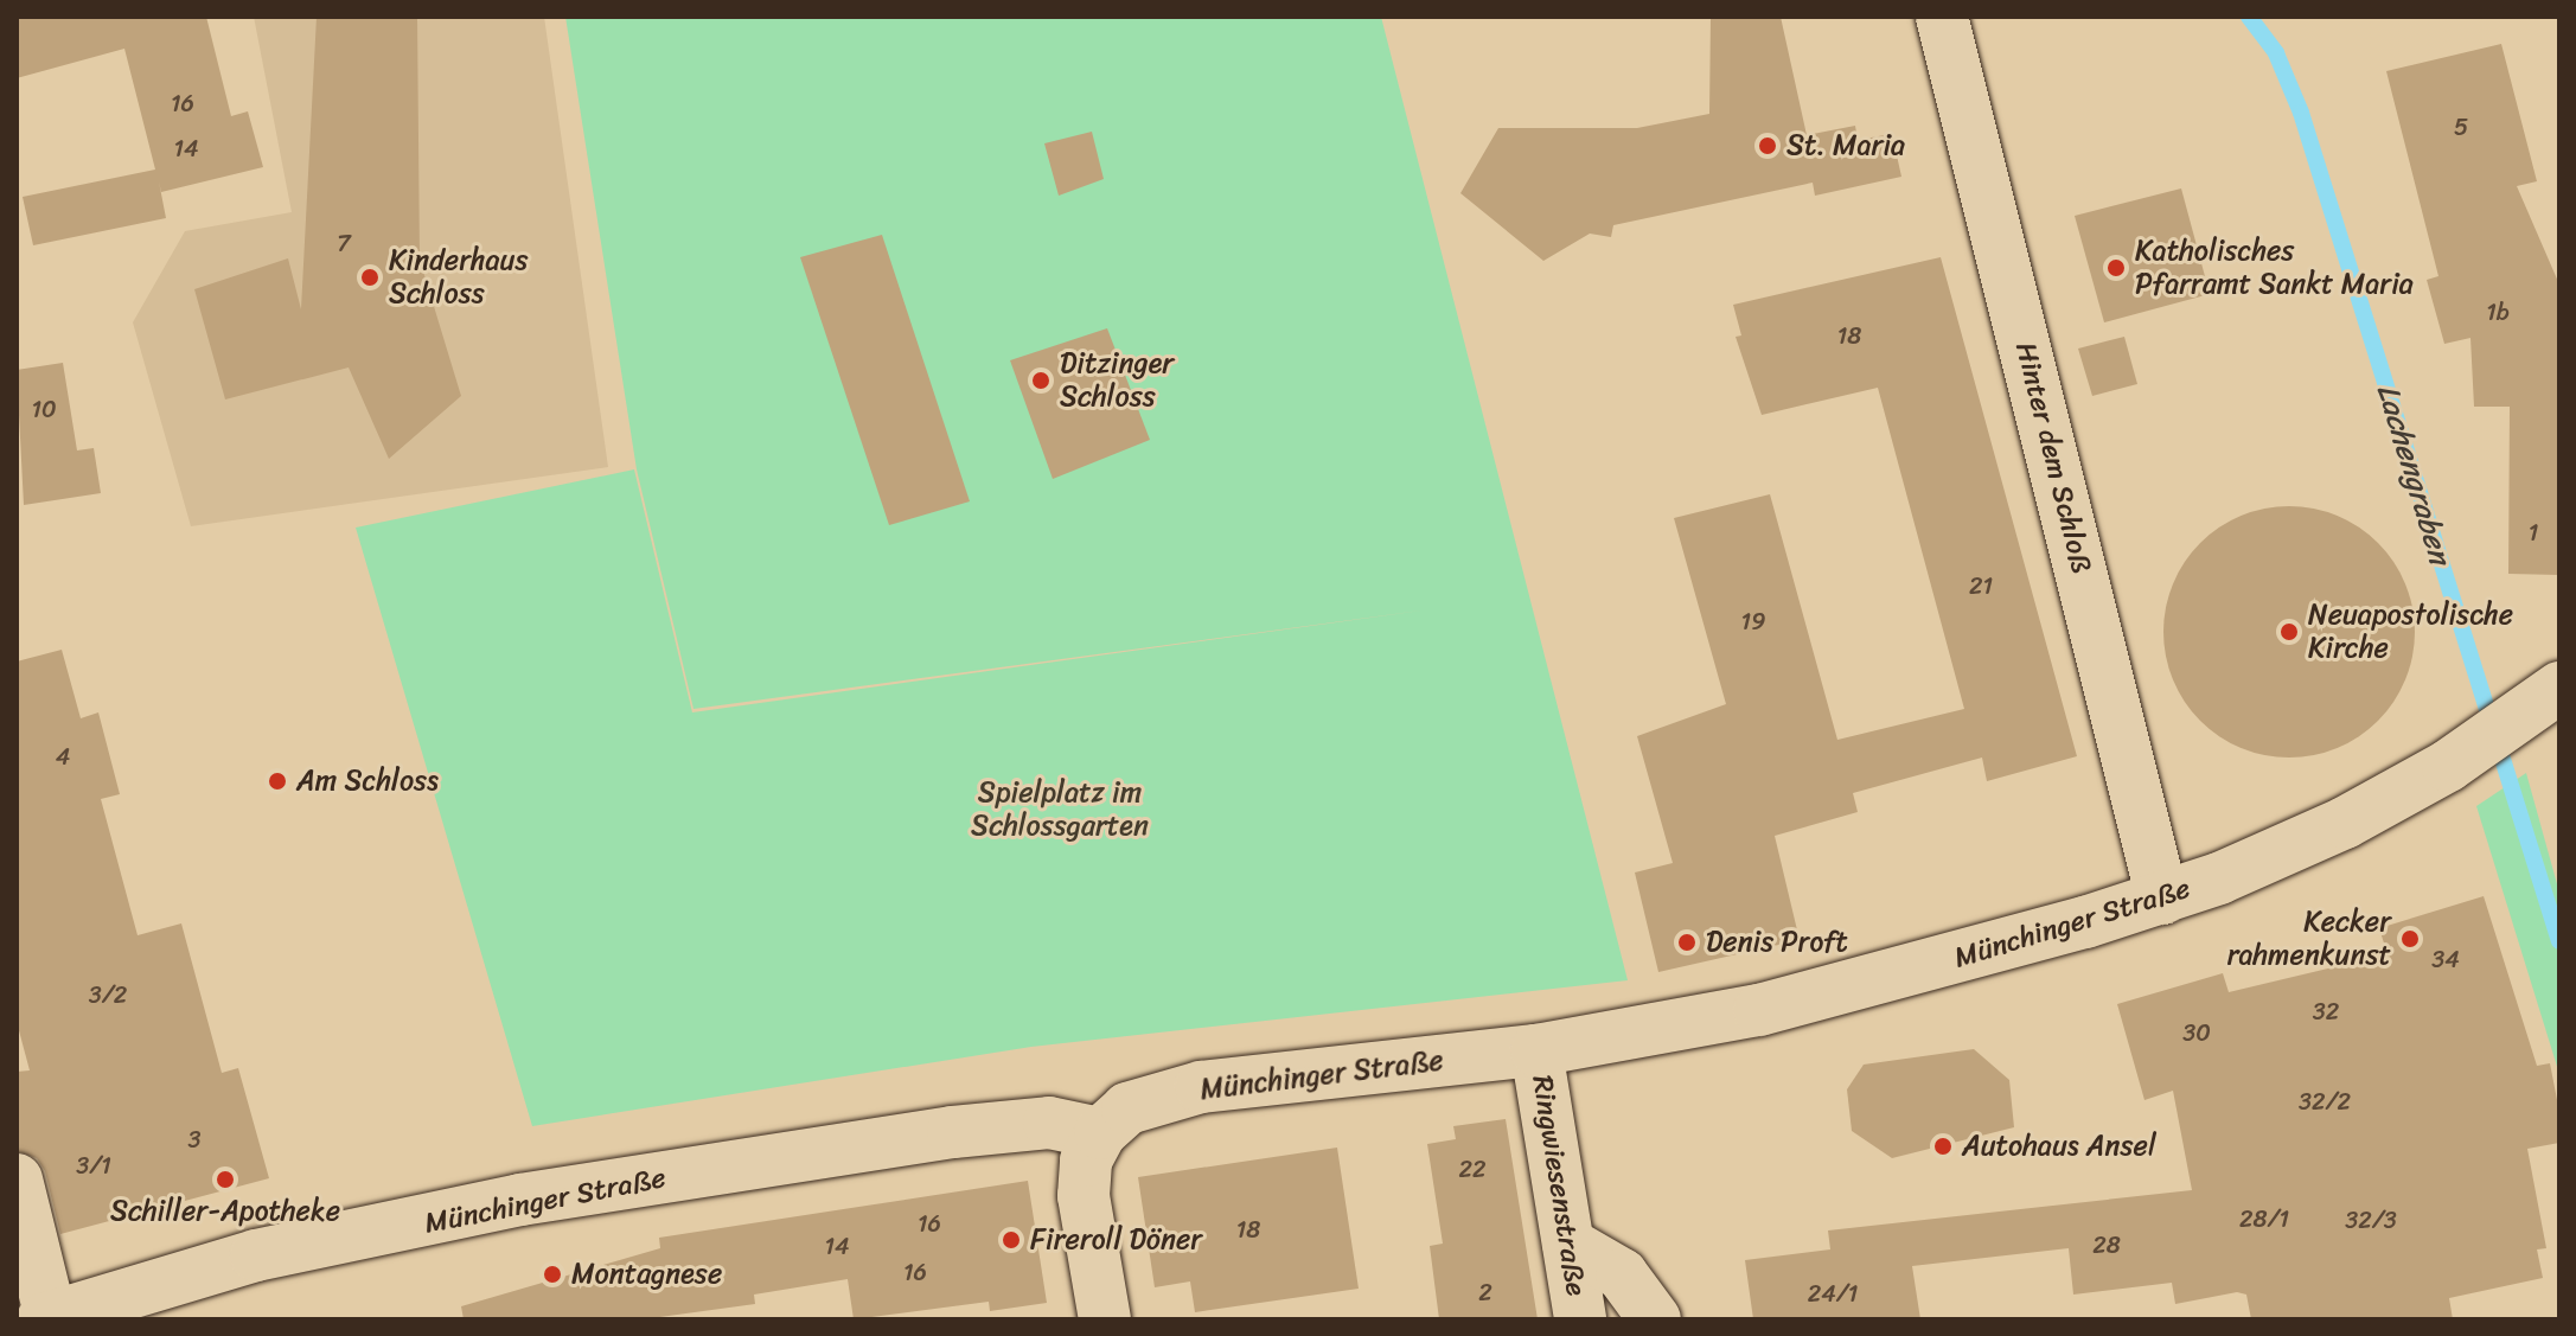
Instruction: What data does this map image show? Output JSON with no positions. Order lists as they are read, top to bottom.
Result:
{
  "streets": {
    "street": ["Hinter dem Schloß", "Münchinger Straße", "Ringwiesenstraße"]
  },
  "crossings": [
    ["Hinter dem Schloß", "Münchinger Straße"],
    ["Münchinger Straße", "Ringwiesenstraße"]
  ],
  "water": ["Lachengraben"],
  "parks": ["Spielplatz im Schlossgarten"],
  "places": [
    "St. Maria",
    "Katholisches Pfarramt Sankt Maria",
    "Kinderhaus Schloss",
    "Ditzinger Schloss",
    "Neuapostolische Kirche",
    "Am Schloss",
    "Kecker rahmenkunst",
    "Denis Proft",
    "Autohaus Ansel",
    "Schiller-Apotheke",
    "Fireroll Döner",
    "Montagnese"
  ],
  "house_numbers": [
    "16",
    "5",
    "14",
    "7",
    "1b",
    "18",
    "10",
    "1",
    "21",
    "19",
    "4",
    "34",
    "3/2",
    "32",
    "30",
    "32/2",
    "3",
    "3/1",
    "22",
    "28/1",
    "32/3",
    "16",
    "18",
    "28",
    "14",
    "16",
    "2",
    "24/1"
  ]
}
